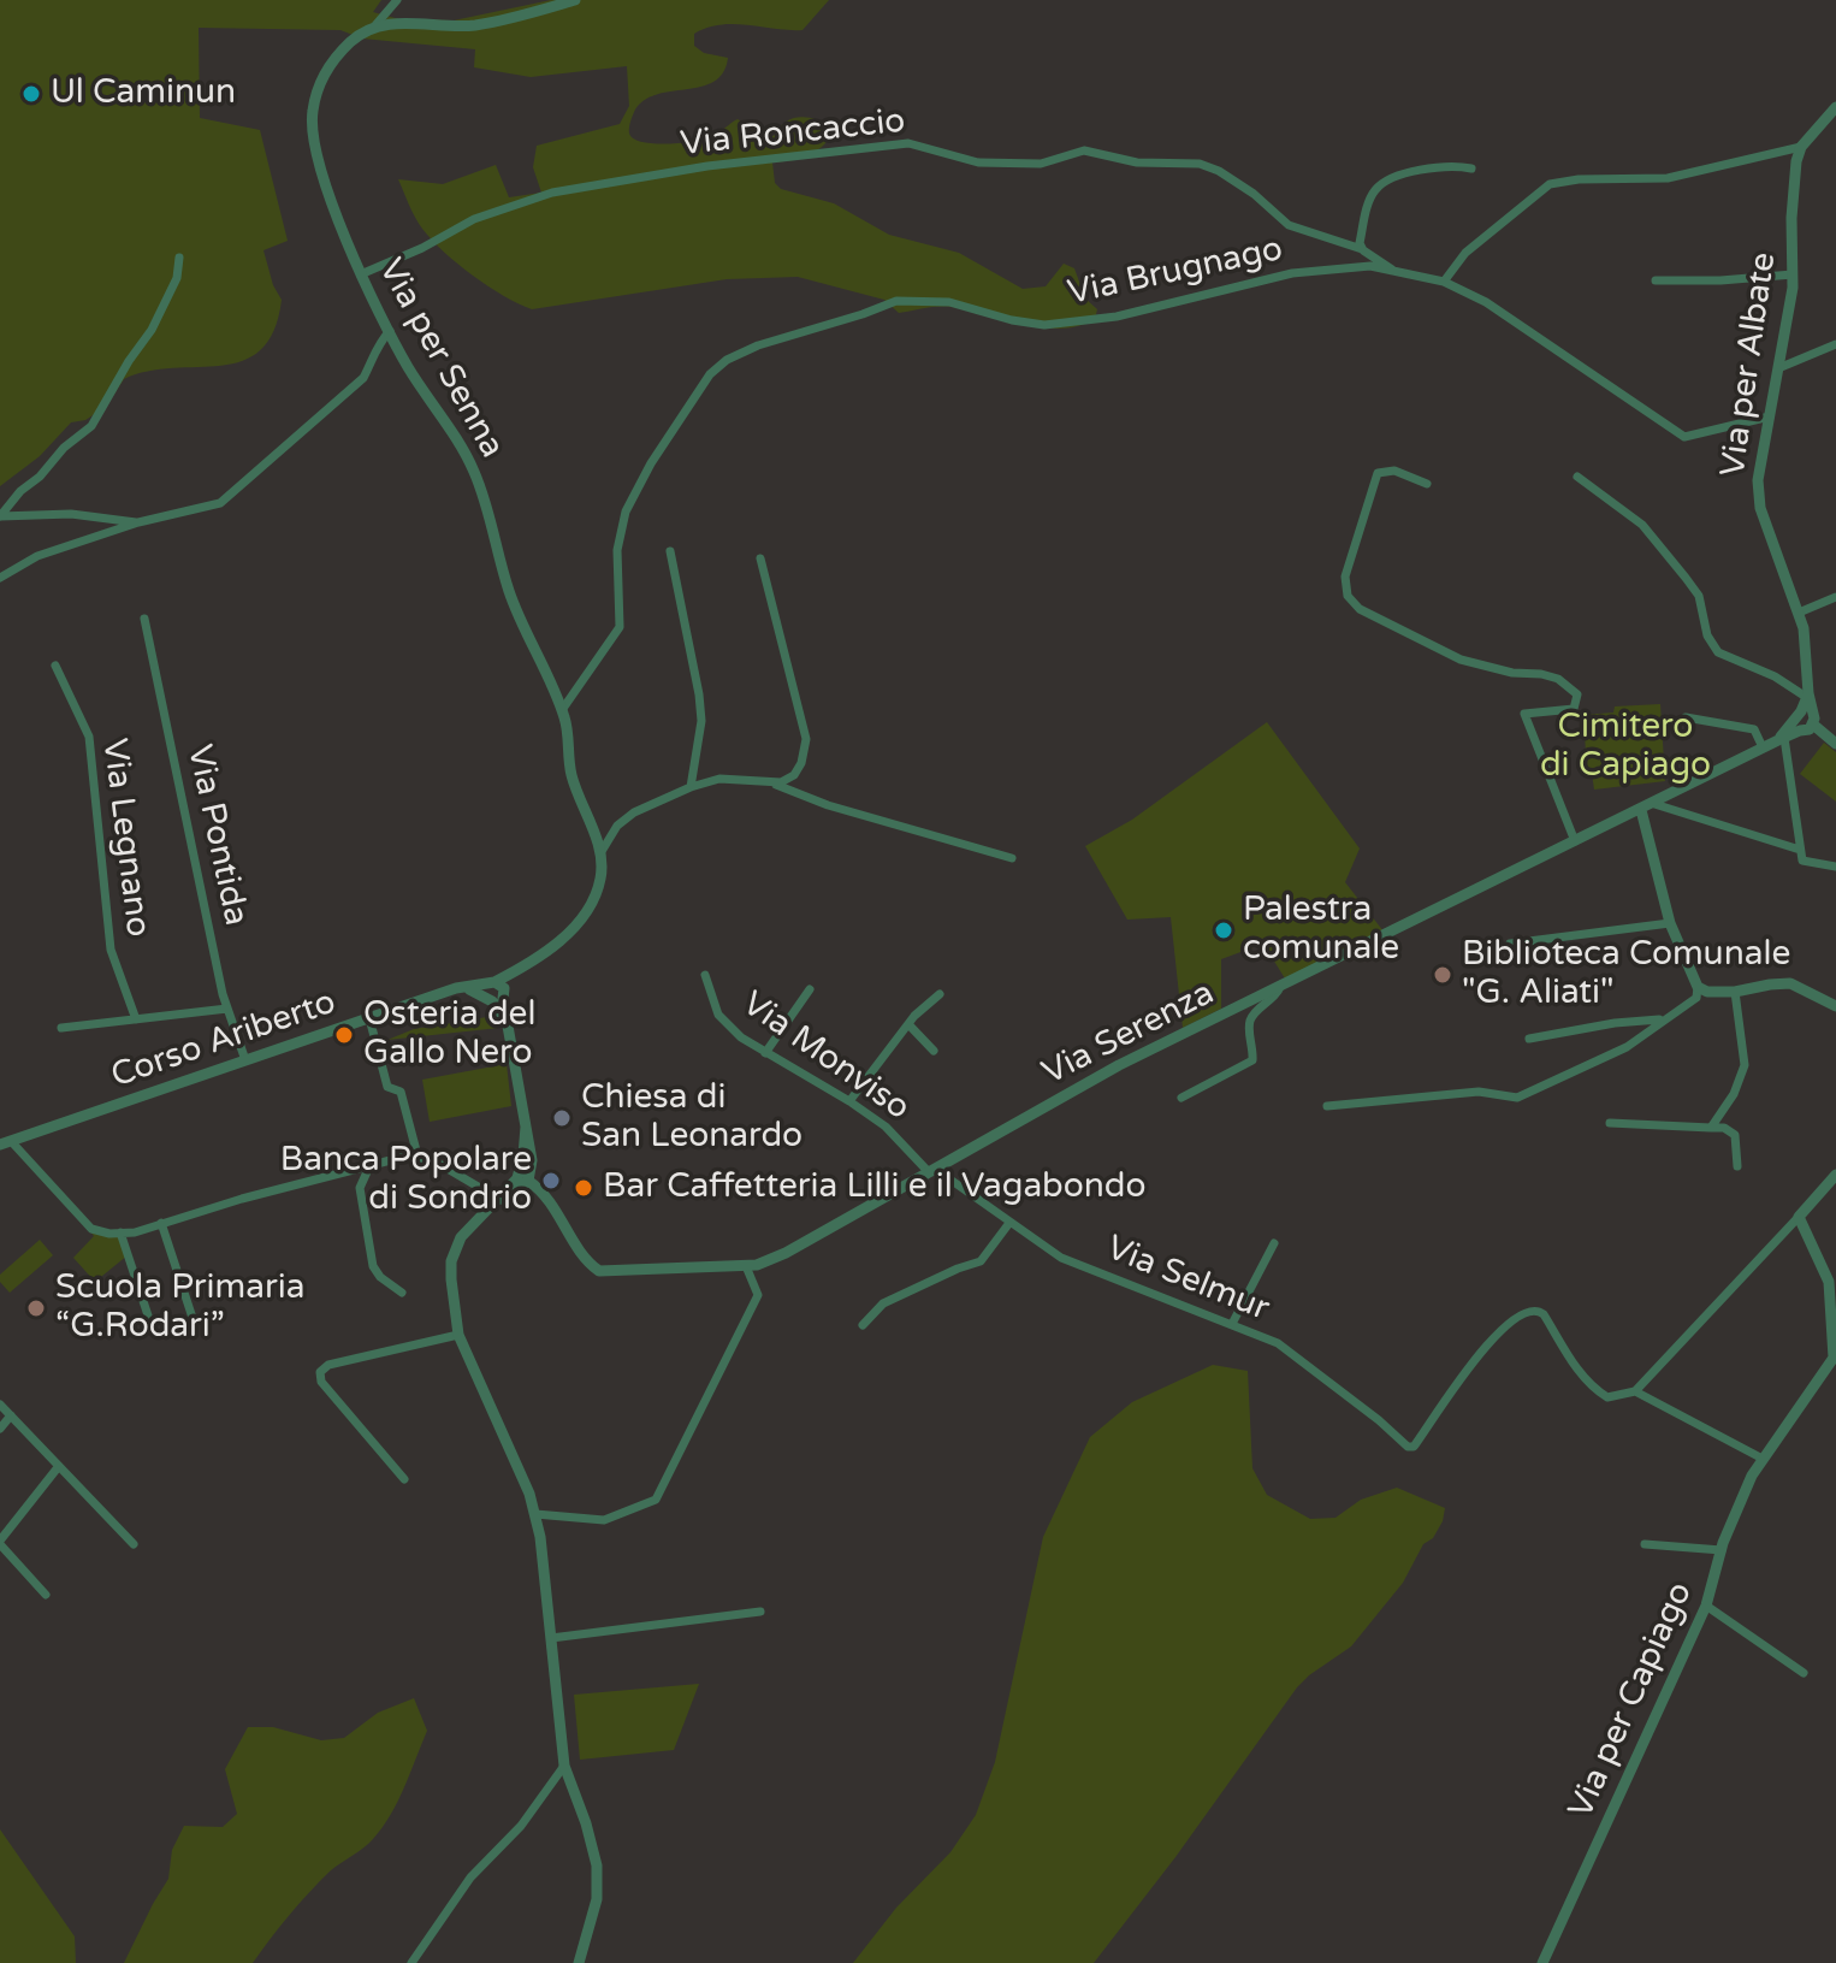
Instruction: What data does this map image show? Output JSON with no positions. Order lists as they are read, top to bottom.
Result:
{
  "streets": {
    "street": [
      "Via Roncaccio",
      "Via Brugnago",
      "Via per Senna",
      "Via per Albate",
      "Via Pontida",
      "Via Legnano",
      "Via Serenza",
      "Corso Ariberto",
      "Via Monviso",
      "Via Selmur",
      "Via per Capiago"
    ]
  },
  "crossings": [
    ["Via Roncaccio", "Via Brugnago"],
    ["Via Roncaccio", "Via per Senna"],
    ["Via Brugnago", "Via per Senna"],
    ["Via Brugnago", "Via per Albate"],
    ["Via per Albate", "Via Serenza"],
    ["Via Pontida", "Corso Ariberto"],
    ["Via Serenza", "Via Monviso"],
    ["Via Serenza", "Via Selmur"],
    ["Via Monviso", "Via Selmur"]
  ],
  "parks": ["Cimitero di Capiago"],
  "places": [
    "Ul Caminun",
    "Palestra comunale",
    "Biblioteca Comunale \"G. Aliati\"",
    "Osteria del Gallo Nero",
    "Chiesa di San Leonardo",
    "Banca Popolare di Sondrio",
    "Bar Caffetteria Lilli e il Vagabondo",
    "Scuola Primaria “G.Rodari”"
  ]
}
